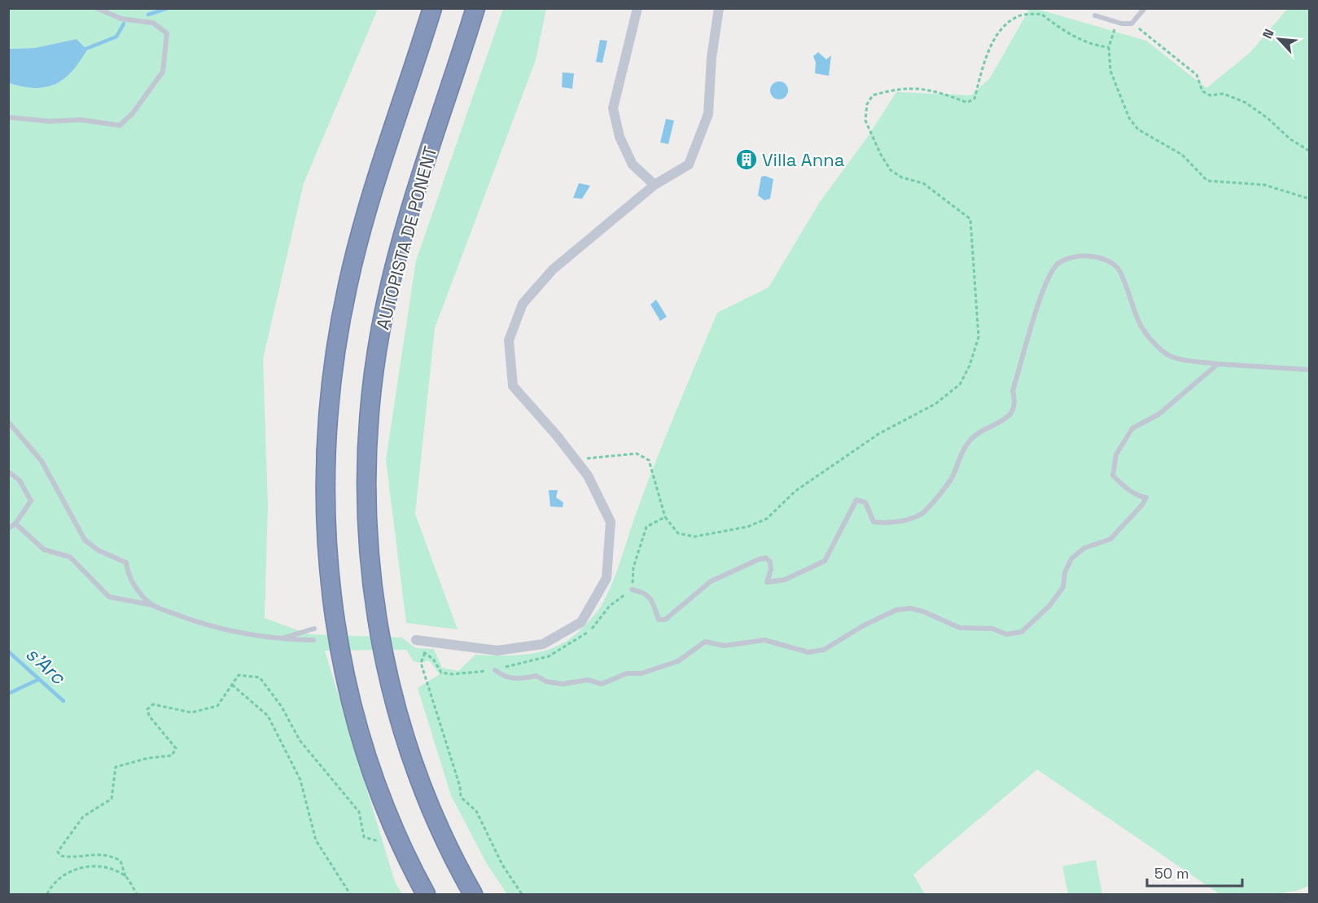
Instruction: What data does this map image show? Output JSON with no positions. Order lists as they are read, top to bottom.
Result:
{
  "streets": {
    "highway": ["AUTOPISTA DE PONENT"]
  },
  "water": ["s'Arc"],
  "places": {
    "building": ["Villa Anna"]
  },
  "scale_bar": "50 m",
  "north": "top left"
}
